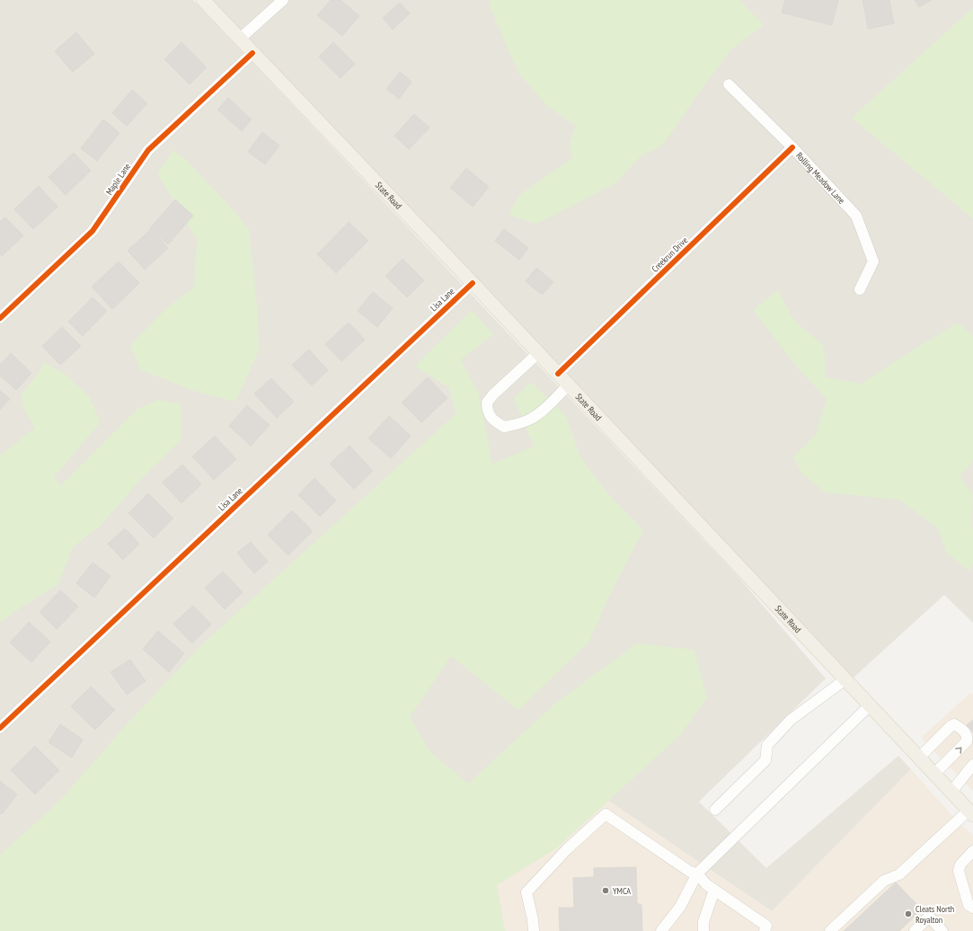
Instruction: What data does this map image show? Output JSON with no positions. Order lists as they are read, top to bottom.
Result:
{
  "streets": {
    "main road": ["State Road"],
    "street": [
      "Rolling Meadow Lane",
      "Maple Lane",
      "Creekrun Drive",
      "Lisa Lane"
    ]
  },
  "crossings": [
    ["Rolling Meadow Lane", "Creekrun Drive"],
    ["Maple Lane", "State Road"],
    ["State Road", "Creekrun Drive"],
    ["State Road", "Lisa Lane"]
  ],
  "places": ["YMCA", "Cleats North Royalton"]
}
